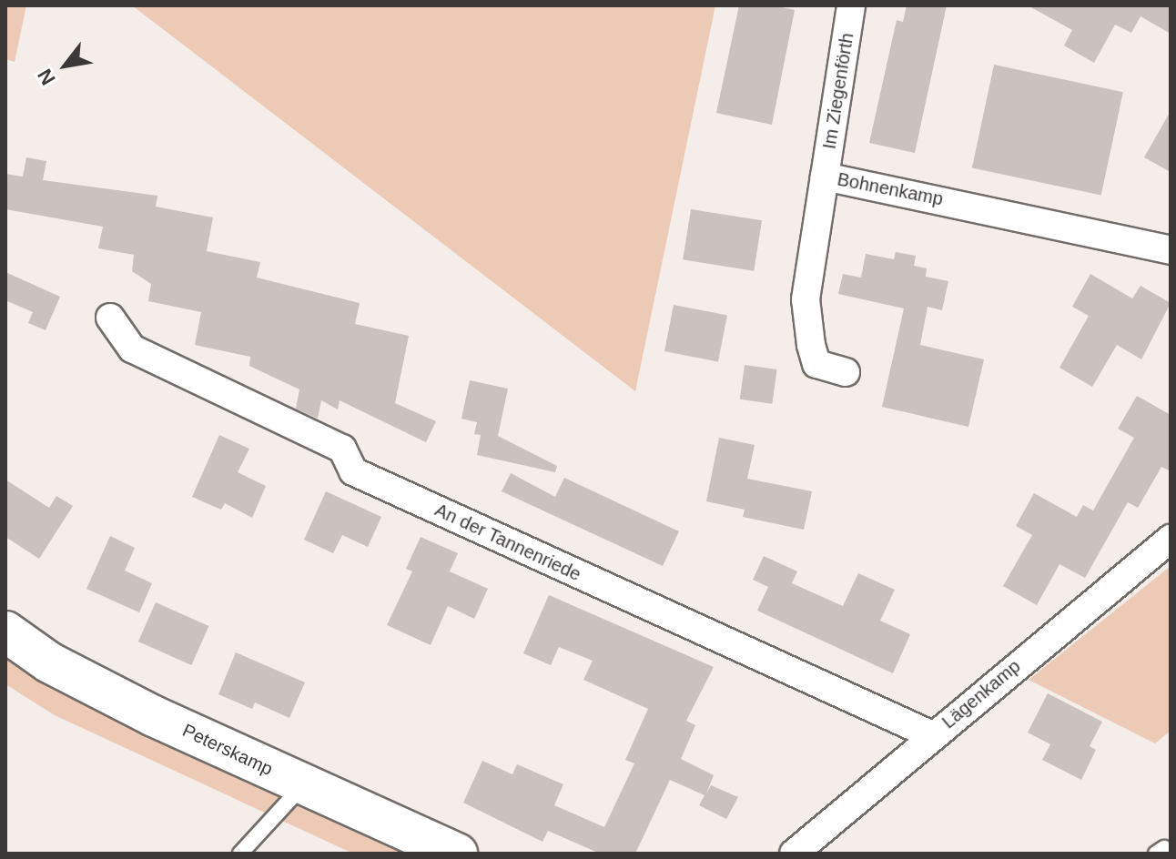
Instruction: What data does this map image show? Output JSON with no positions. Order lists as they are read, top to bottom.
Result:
{
  "streets": {
    "street": [
      "Im Ziegenförth",
      "Bohnenkamp",
      "An der Tannenriede",
      "Lägenkamp",
      "Peterskamp"
    ]
  },
  "crossings": [
    ["Im Ziegenförth", "Bohnenkamp"],
    ["An der Tannenriede", "Lägenkamp"]
  ],
  "north": "bottom left"
}
